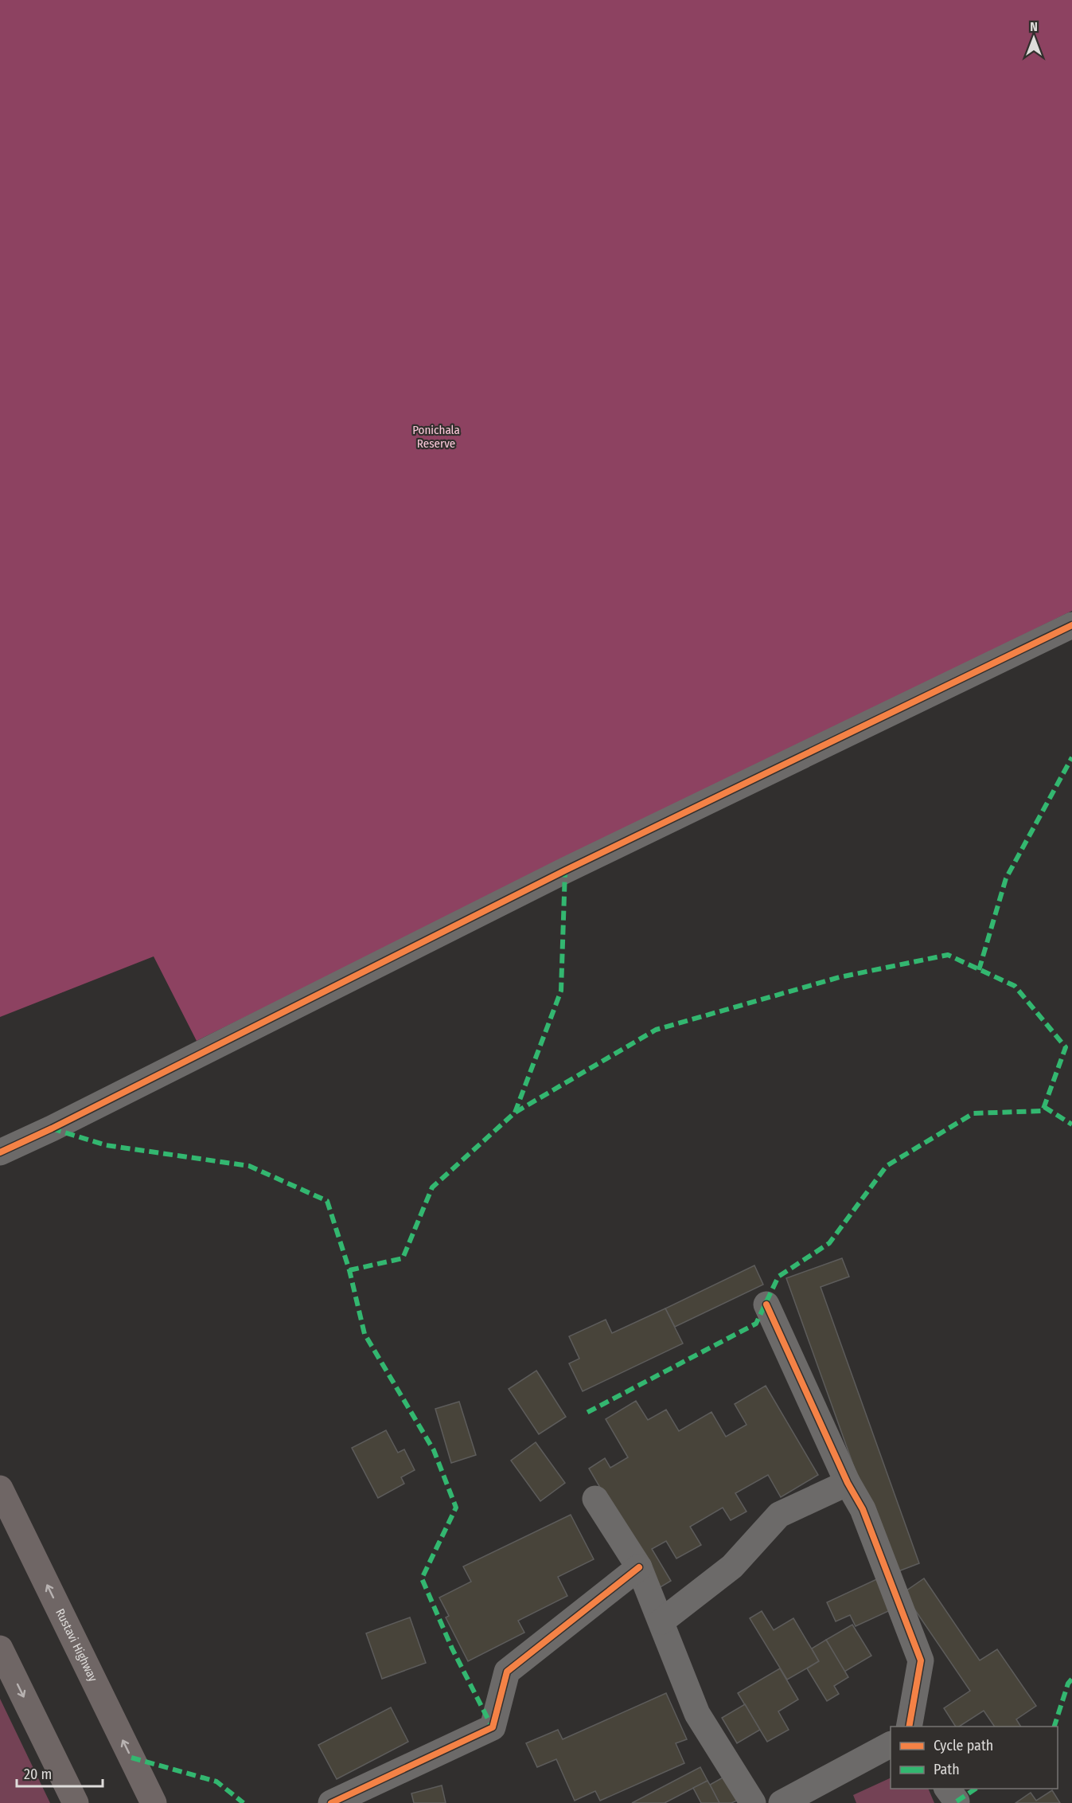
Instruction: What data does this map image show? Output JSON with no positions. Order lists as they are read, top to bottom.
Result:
{
  "streets": {
    "highway": ["Rustavi Highway"]
  },
  "parks": ["Ponichala Reserve"],
  "legend": ["Cycle path", "Path"],
  "scale_bar": "20 m",
  "north": "top"
}
